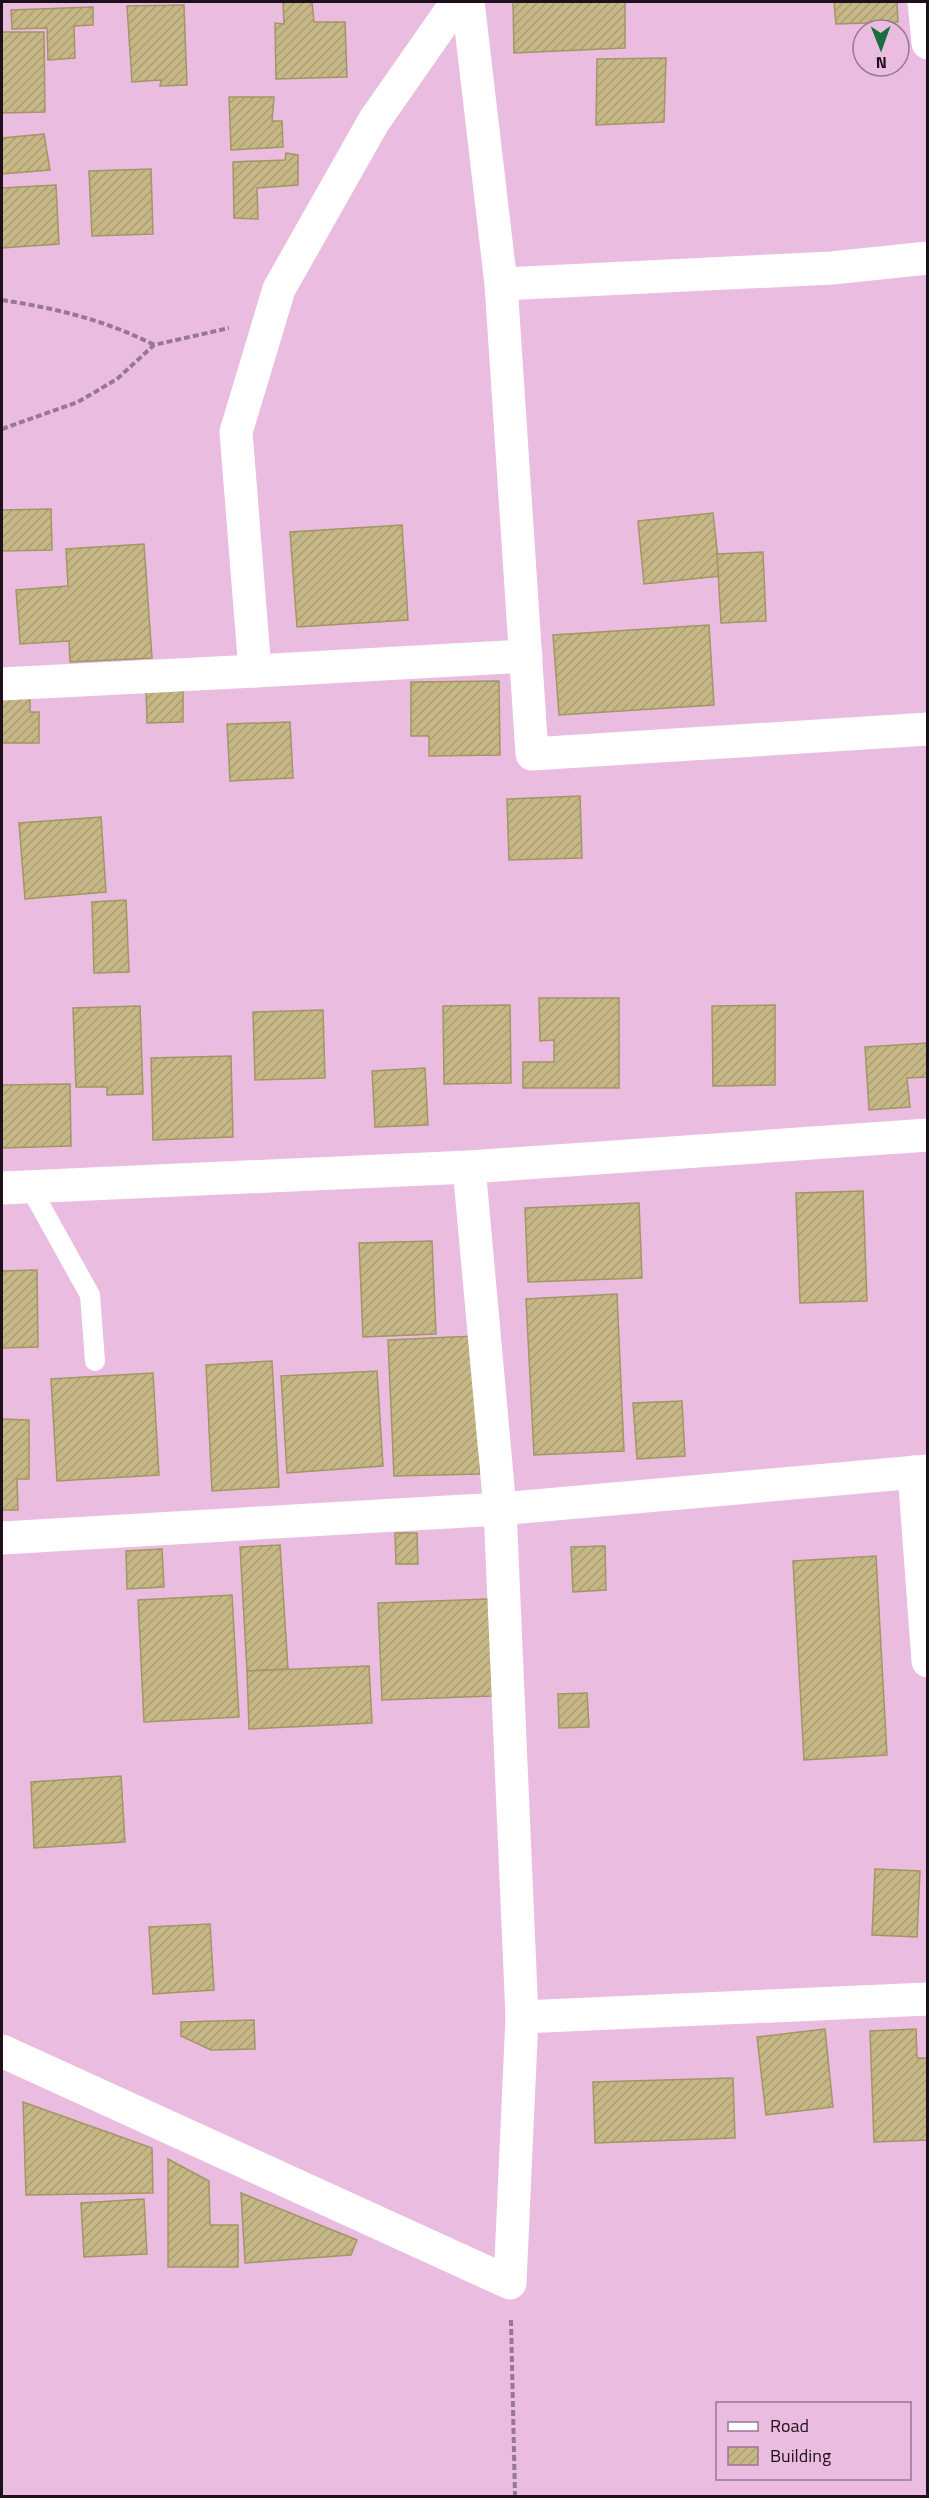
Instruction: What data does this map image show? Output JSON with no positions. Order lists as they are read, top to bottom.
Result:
{
  "legend": ["Road", "Building"],
  "north": "bottom"
}
